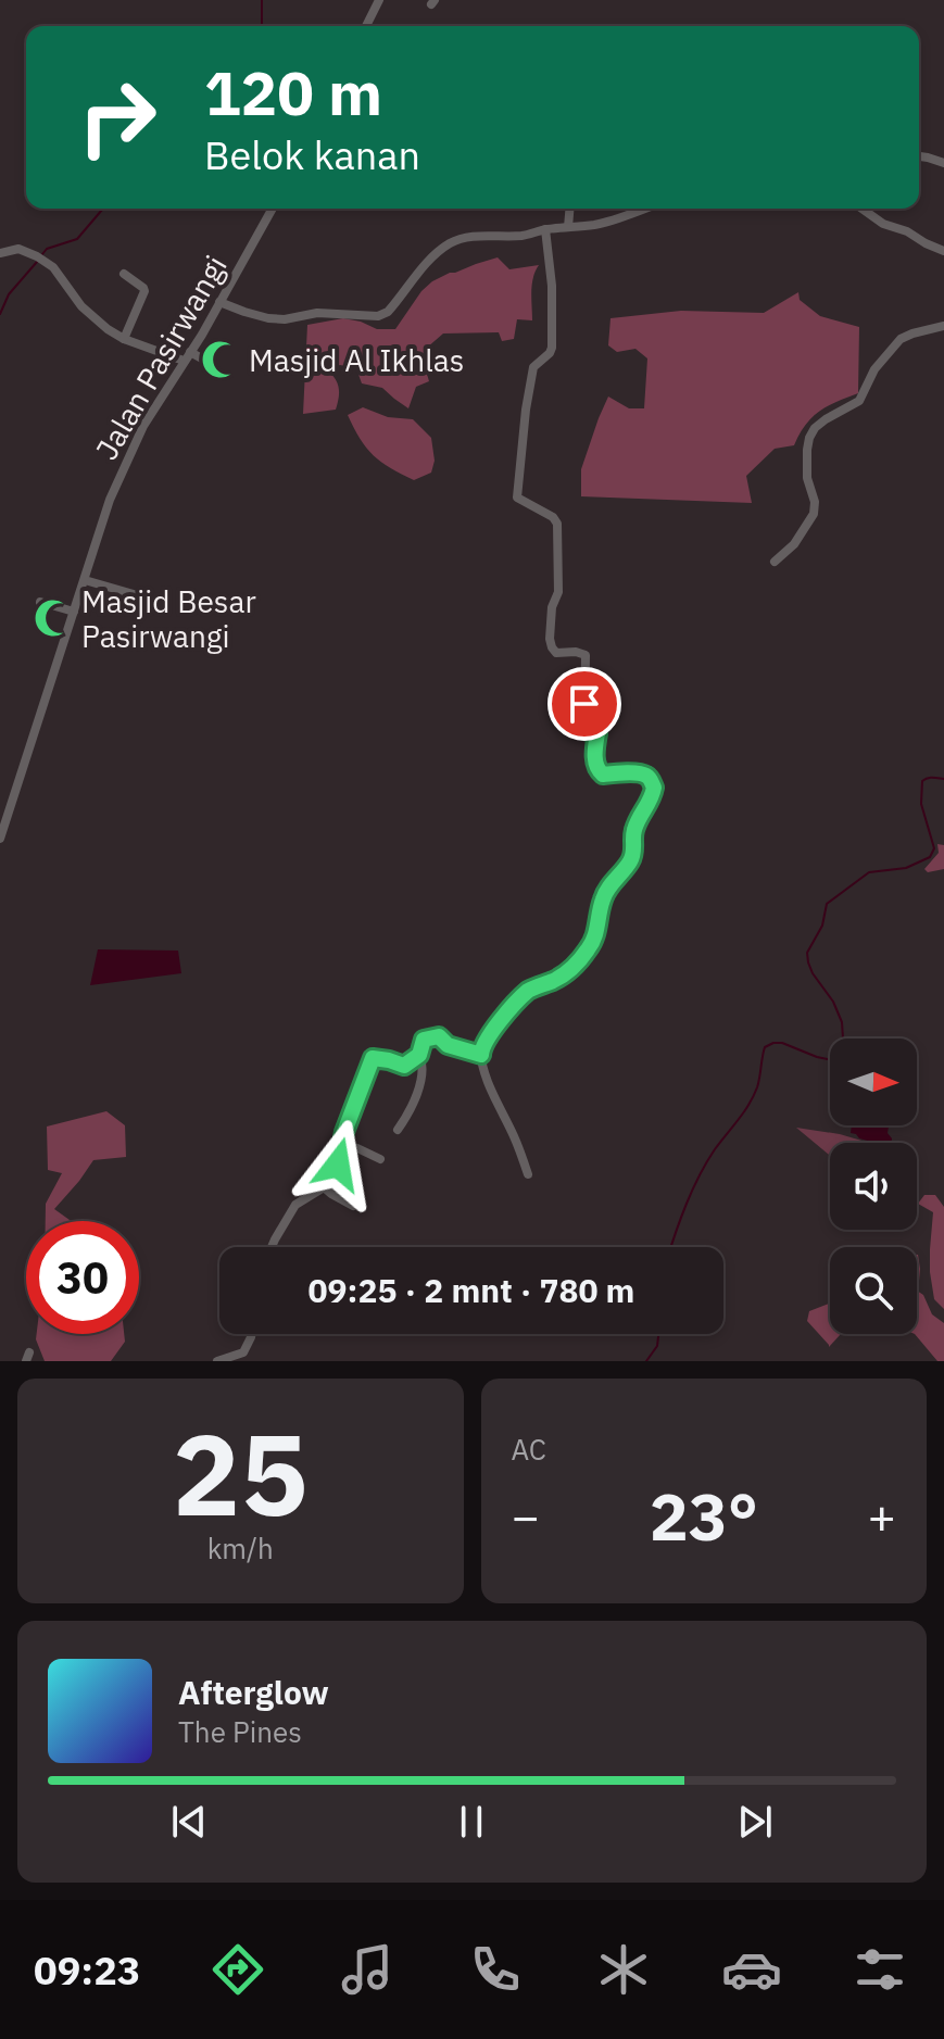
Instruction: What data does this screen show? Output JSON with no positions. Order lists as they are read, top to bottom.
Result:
{
  "streets": {
    "street": ["Jalan Pasirwangi"]
  },
  "places": {
    "mosque": ["Masjid Al Ikhlas", "Masjid Besar Pasirwangi"]
  },
  "north": "right",
  "page": {
    "turn": ["120 m", "Belok kanan"],
    "limit": "30",
    "trip": "09:25 · 2 mnt · 780 m",
    "tile": [
      ["25", "km/h"],
      "AC"
    ],
    "heat": ["−", "23°", "+"],
    "song": ["Afterglow", "The Pines"],
    "tabs": "09:23"
  }
}
